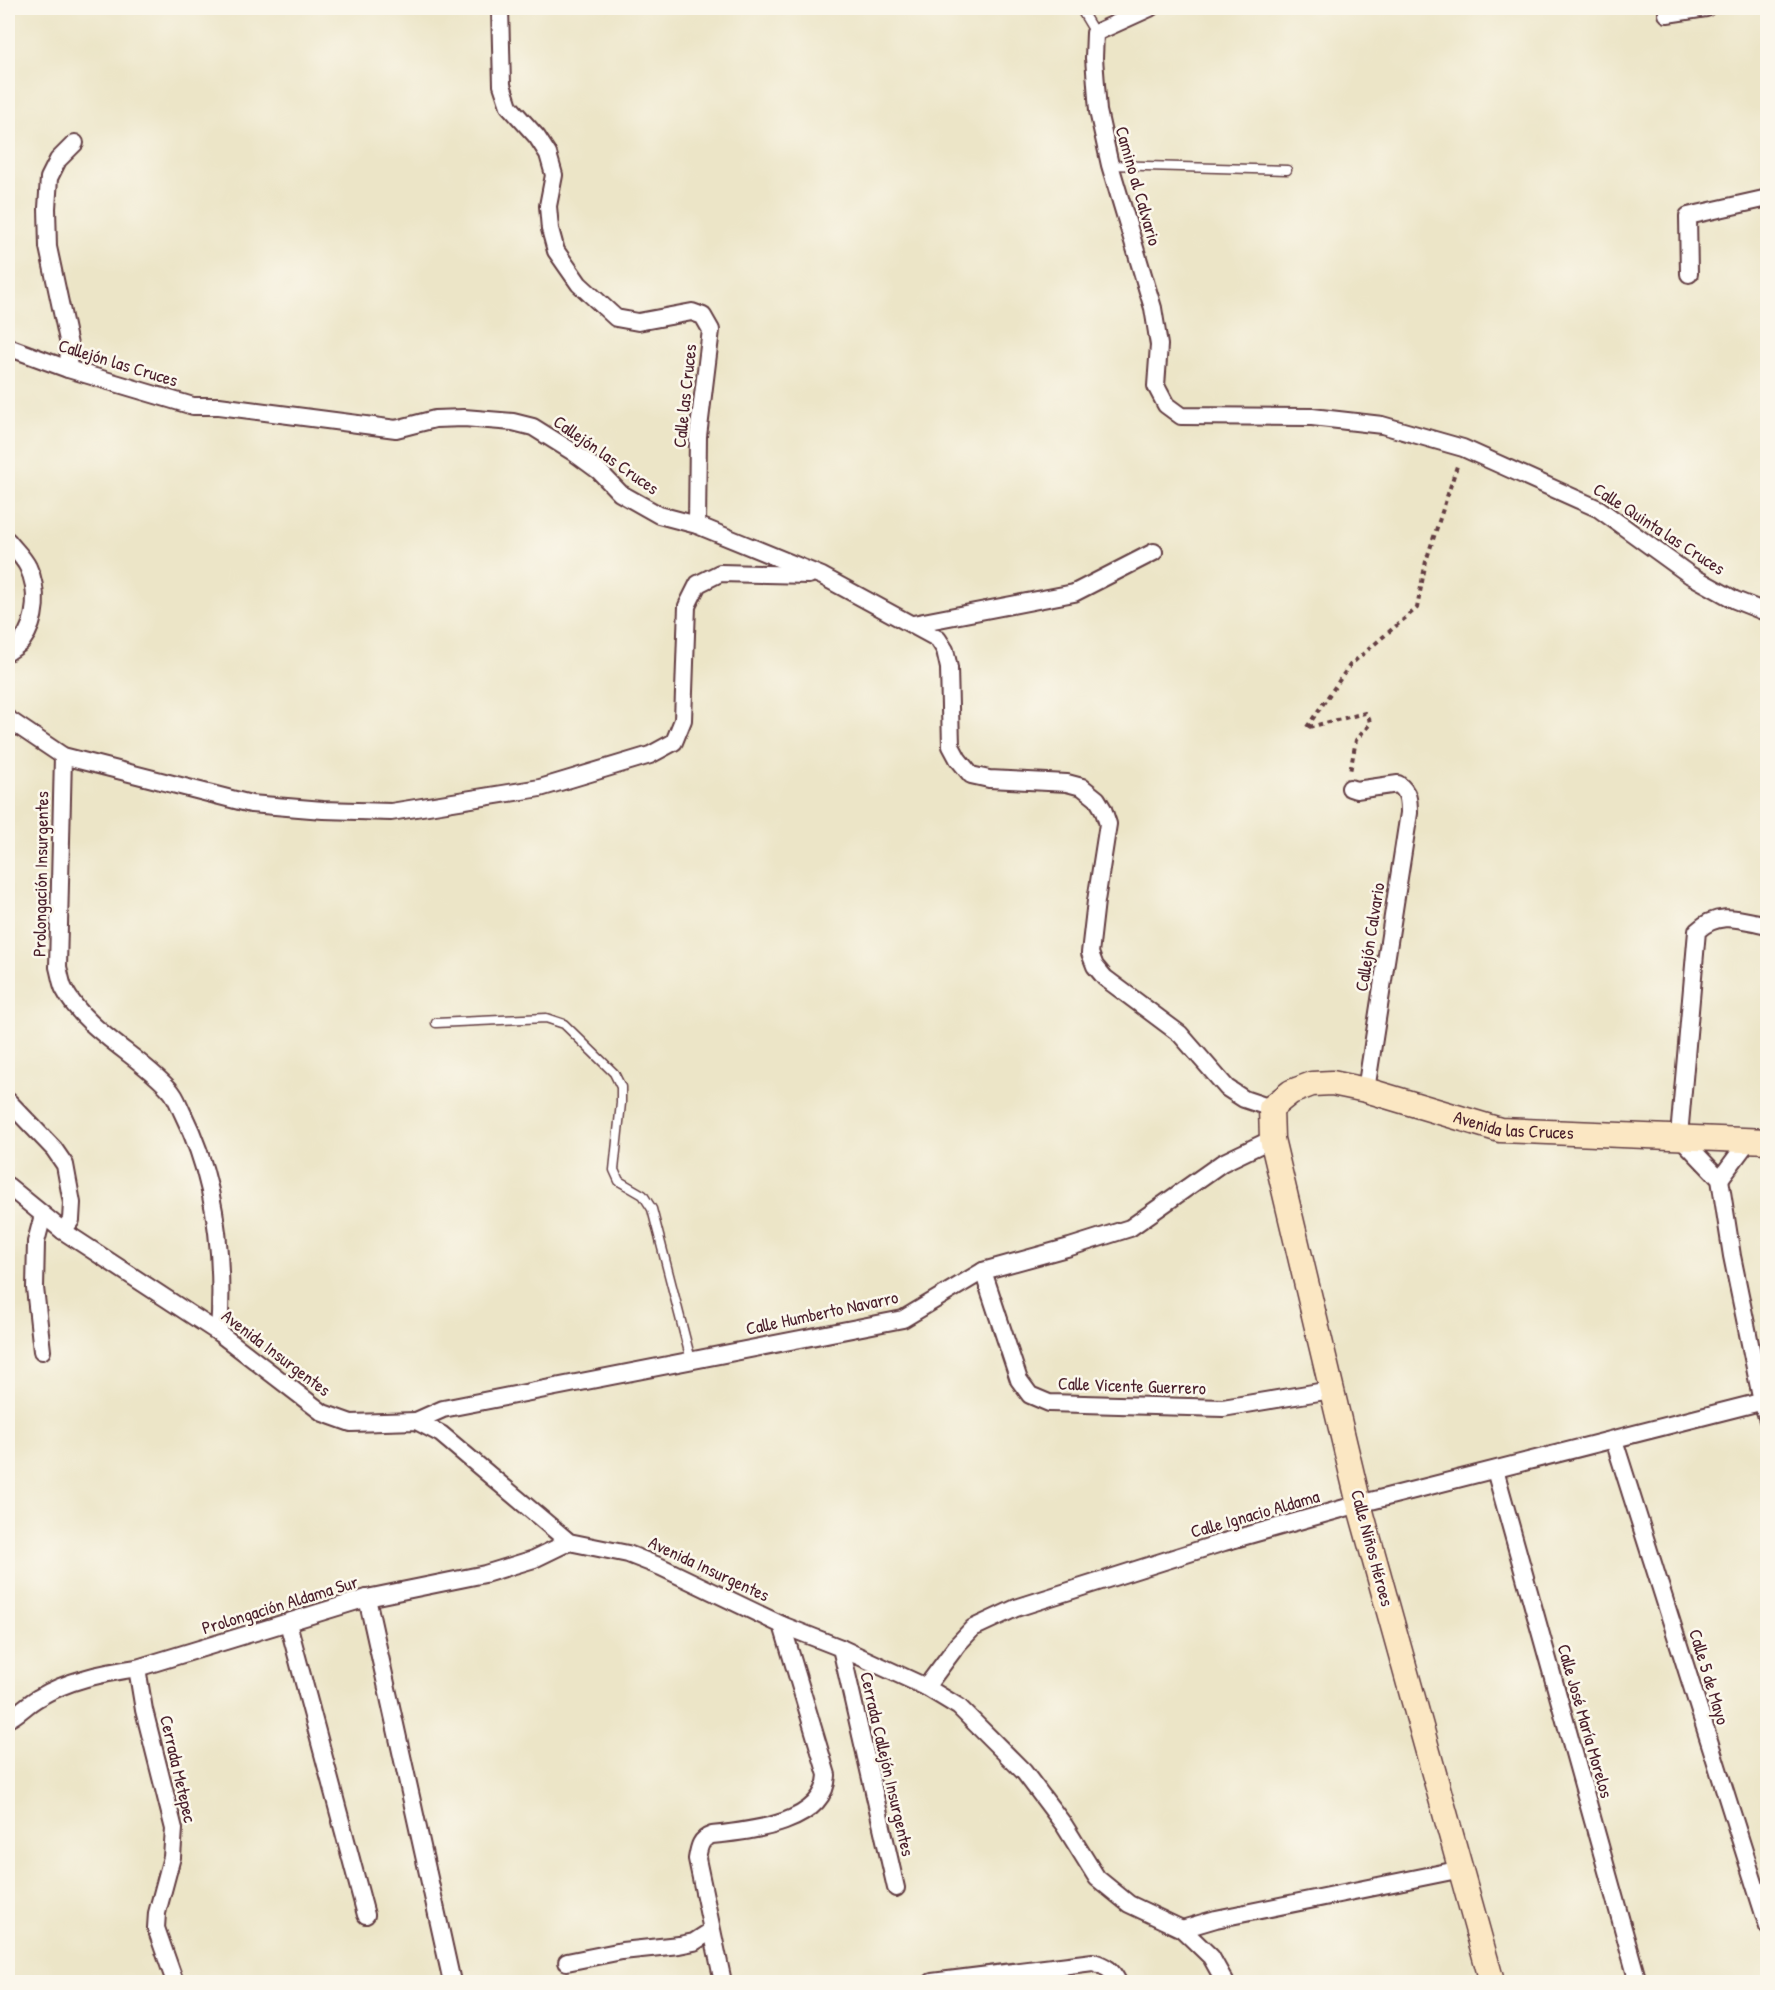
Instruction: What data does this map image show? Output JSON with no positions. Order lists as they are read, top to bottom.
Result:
{
  "streets": {
    "street": [
      "Camino al Calvario",
      "Callejón las Cruces",
      "Calle las Cruces",
      "Calle Quinta las Cruces",
      "Prolongación Insurgentes",
      "Callejón Calvario",
      "Avenida las Cruces",
      "Calle Humberto Navarro",
      "Avenida Insurgentes",
      "Calle Vicente Guerrero",
      "Calle Ignacio Aldama",
      "Calle Niños Héroes",
      "Prolongación Aldama Sur",
      "Calle 5 de Mayo",
      "Calle José María Morelos",
      "Cerrada Callejón Insurgentes",
      "Cerrada Metepec"
    ]
  },
  "crossings": [
    ["Camino al Calvario", "Calle Quinta las Cruces"],
    ["Callejón las Cruces", "Calle las Cruces"],
    ["Callejón las Cruces", "Avenida las Cruces"],
    ["Callejón las Cruces", "Calle Niños Héroes"],
    ["Prolongación Insurgentes", "Avenida Insurgentes"],
    ["Callejón Calvario", "Avenida las Cruces"],
    ["Avenida las Cruces", "Calle Niños Héroes"],
    ["Calle Humberto Navarro", "Avenida Insurgentes"],
    ["Calle Humberto Navarro", "Calle Vicente Guerrero"],
    ["Calle Humberto Navarro", "Calle Niños Héroes"],
    ["Avenida Insurgentes", "Calle Ignacio Aldama"],
    ["Avenida Insurgentes", "Prolongación Aldama Sur"],
    ["Avenida Insurgentes", "Cerrada Callejón Insurgentes"],
    ["Calle Vicente Guerrero", "Calle Niños Héroes"],
    ["Calle Ignacio Aldama", "Calle Niños Héroes"],
    ["Calle Ignacio Aldama", "Calle 5 de Mayo"],
    ["Calle Ignacio Aldama", "Calle José María Morelos"],
    ["Prolongación Aldama Sur", "Cerrada Metepec"]
  ]
}
